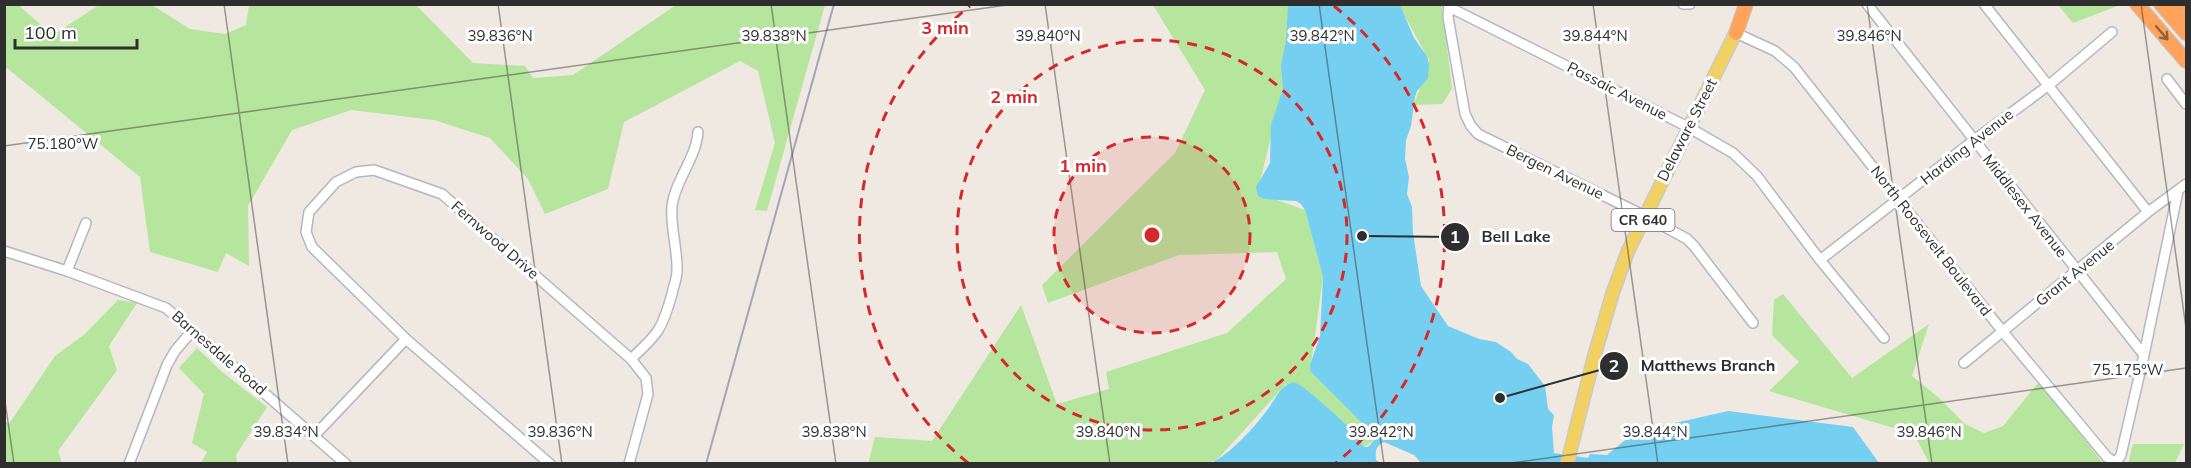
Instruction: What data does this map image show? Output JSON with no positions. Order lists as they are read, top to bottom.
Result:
{
  "streets": {
    "main road": ["Delaware Street", "CR 640"],
    "street": [
      "Passaic Avenue",
      "Harding Avenue",
      "Bergen Avenue",
      "Middlesex Avenue",
      "Fernwood Drive",
      "North Roosevelt Boulevard",
      "Grant Avenue",
      "Barnesdale Road"
    ]
  },
  "crossings": [
    ["Passaic Avenue", "Delaware Street"],
    ["Passaic Avenue", "Harding Avenue"],
    ["Passaic Avenue", "Bergen Avenue"],
    ["Delaware Street", "Bergen Avenue"],
    ["Delaware Street", "North Roosevelt Boulevard"],
    ["Harding Avenue", "Middlesex Avenue"],
    ["Harding Avenue", "North Roosevelt Boulevard"],
    ["Middlesex Avenue", "Grant Avenue"],
    ["North Roosevelt Boulevard", "Grant Avenue"]
  ],
  "places": ["Bell Lake", "Matthews Branch"],
  "scale_bar": "100 m",
  "coordinates": [
    "39.836°N",
    "39.838°N",
    "39.840°N",
    "39.842°N",
    "39.844°N",
    "39.846°N",
    "75.180°W",
    "75.175°W",
    "39.834°N"
  ],
  "rings": ["3 min", "2 min", "1 min"]
}
